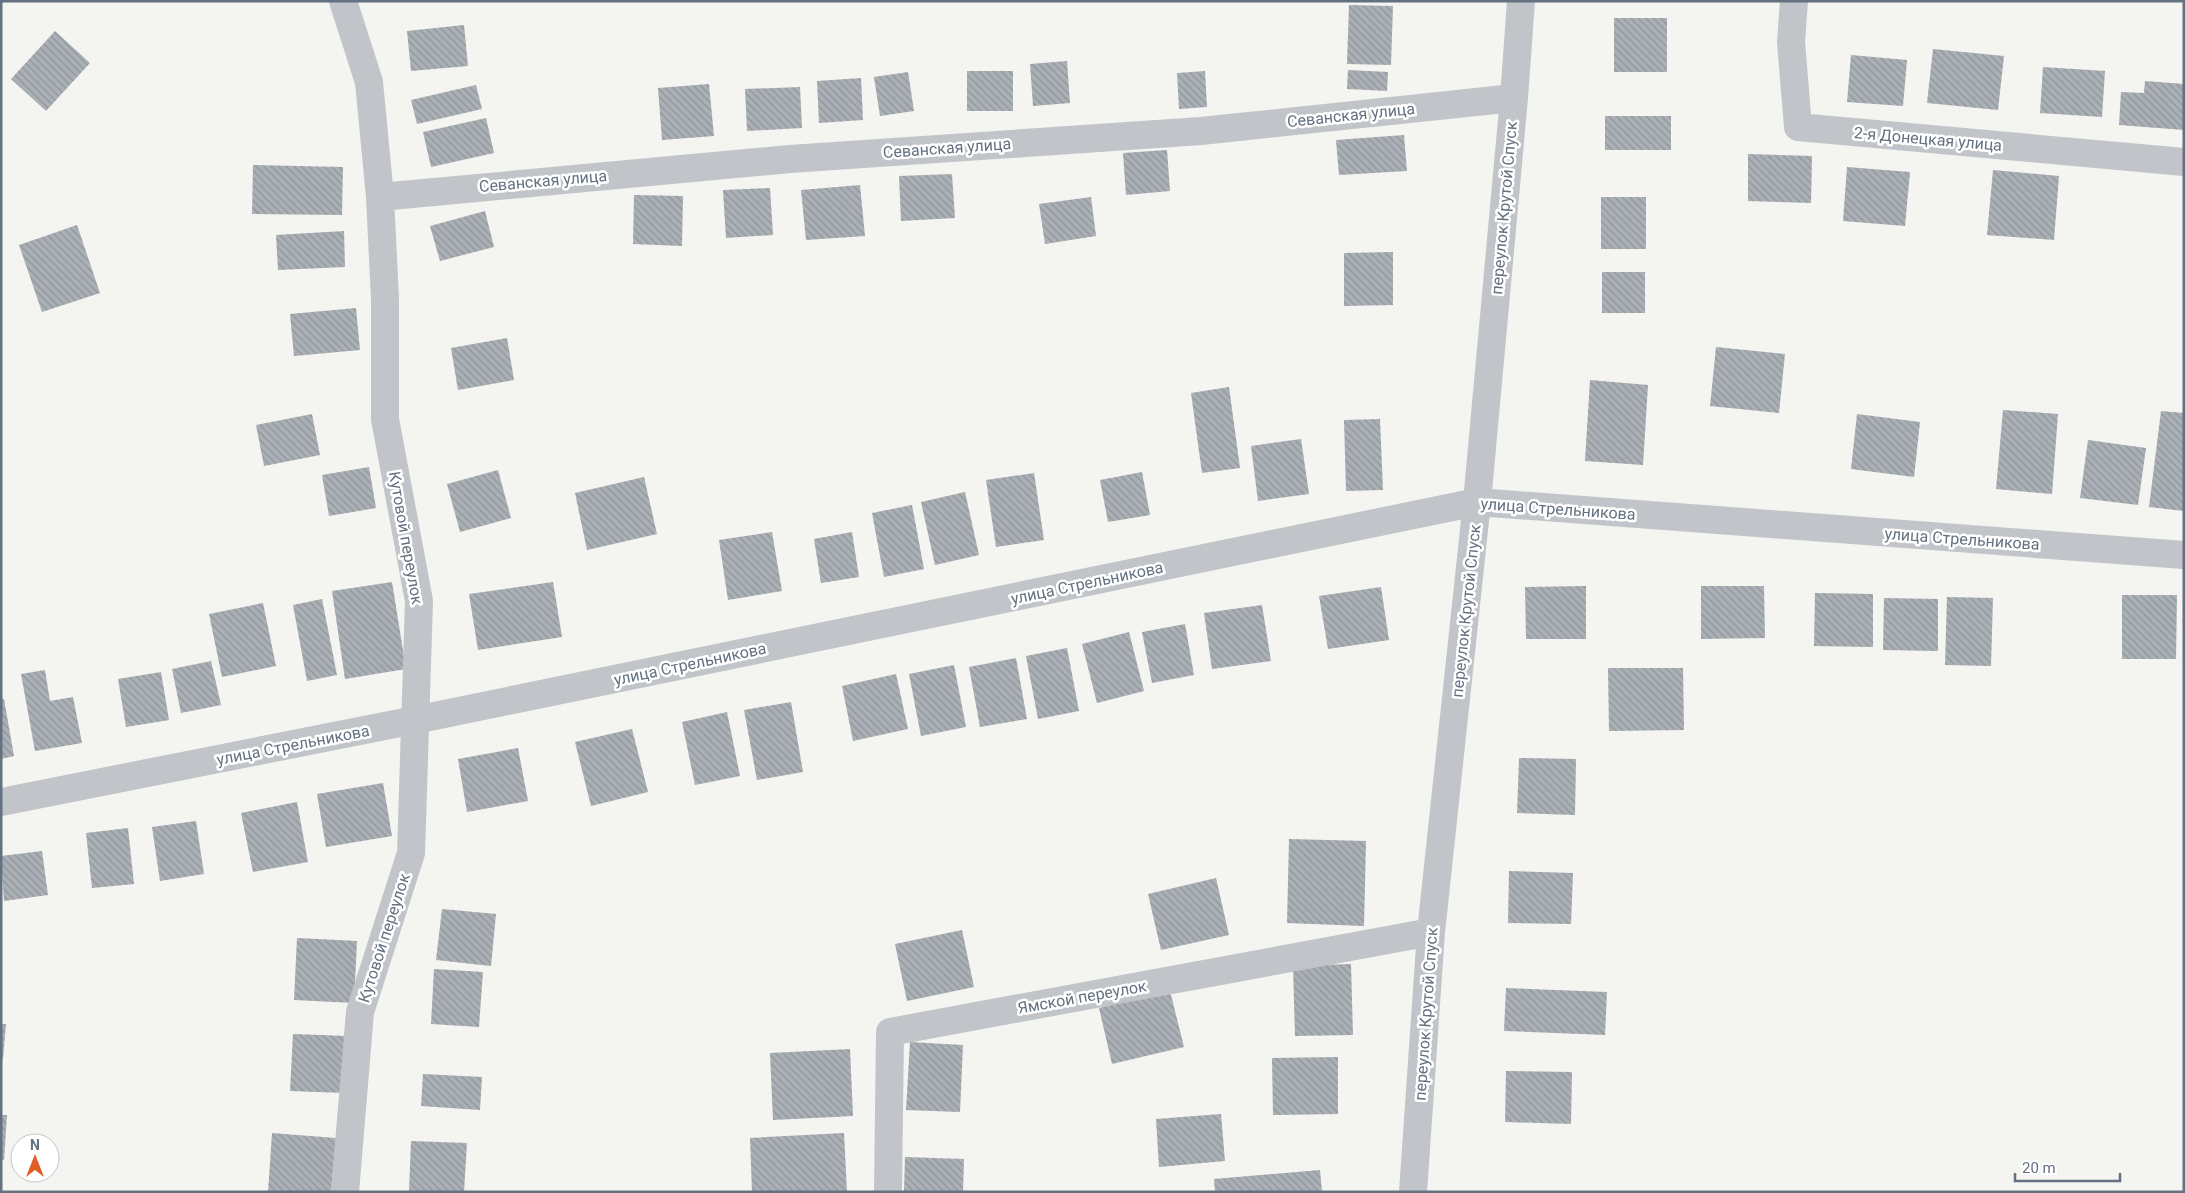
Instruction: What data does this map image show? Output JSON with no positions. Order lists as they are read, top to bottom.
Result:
{
  "streets": {
    "street": [
      "Севанская улица",
      "2-я Донецкая улица",
      "переулок Крутой Спуск",
      "улица Стрельникова",
      "Кутовой переулок",
      "Ямской переулок"
    ]
  },
  "crossings": [
    ["Севанская улица", "переулок Крутой Спуск"],
    ["Севанская улица", "Кутовой переулок"],
    ["переулок Крутой Спуск", "улица Стрельникова"],
    ["переулок Крутой Спуск", "Ямской переулок"],
    ["улица Стрельникова", "Кутовой переулок"]
  ],
  "scale_bar": "20 m",
  "north": "top"
}
